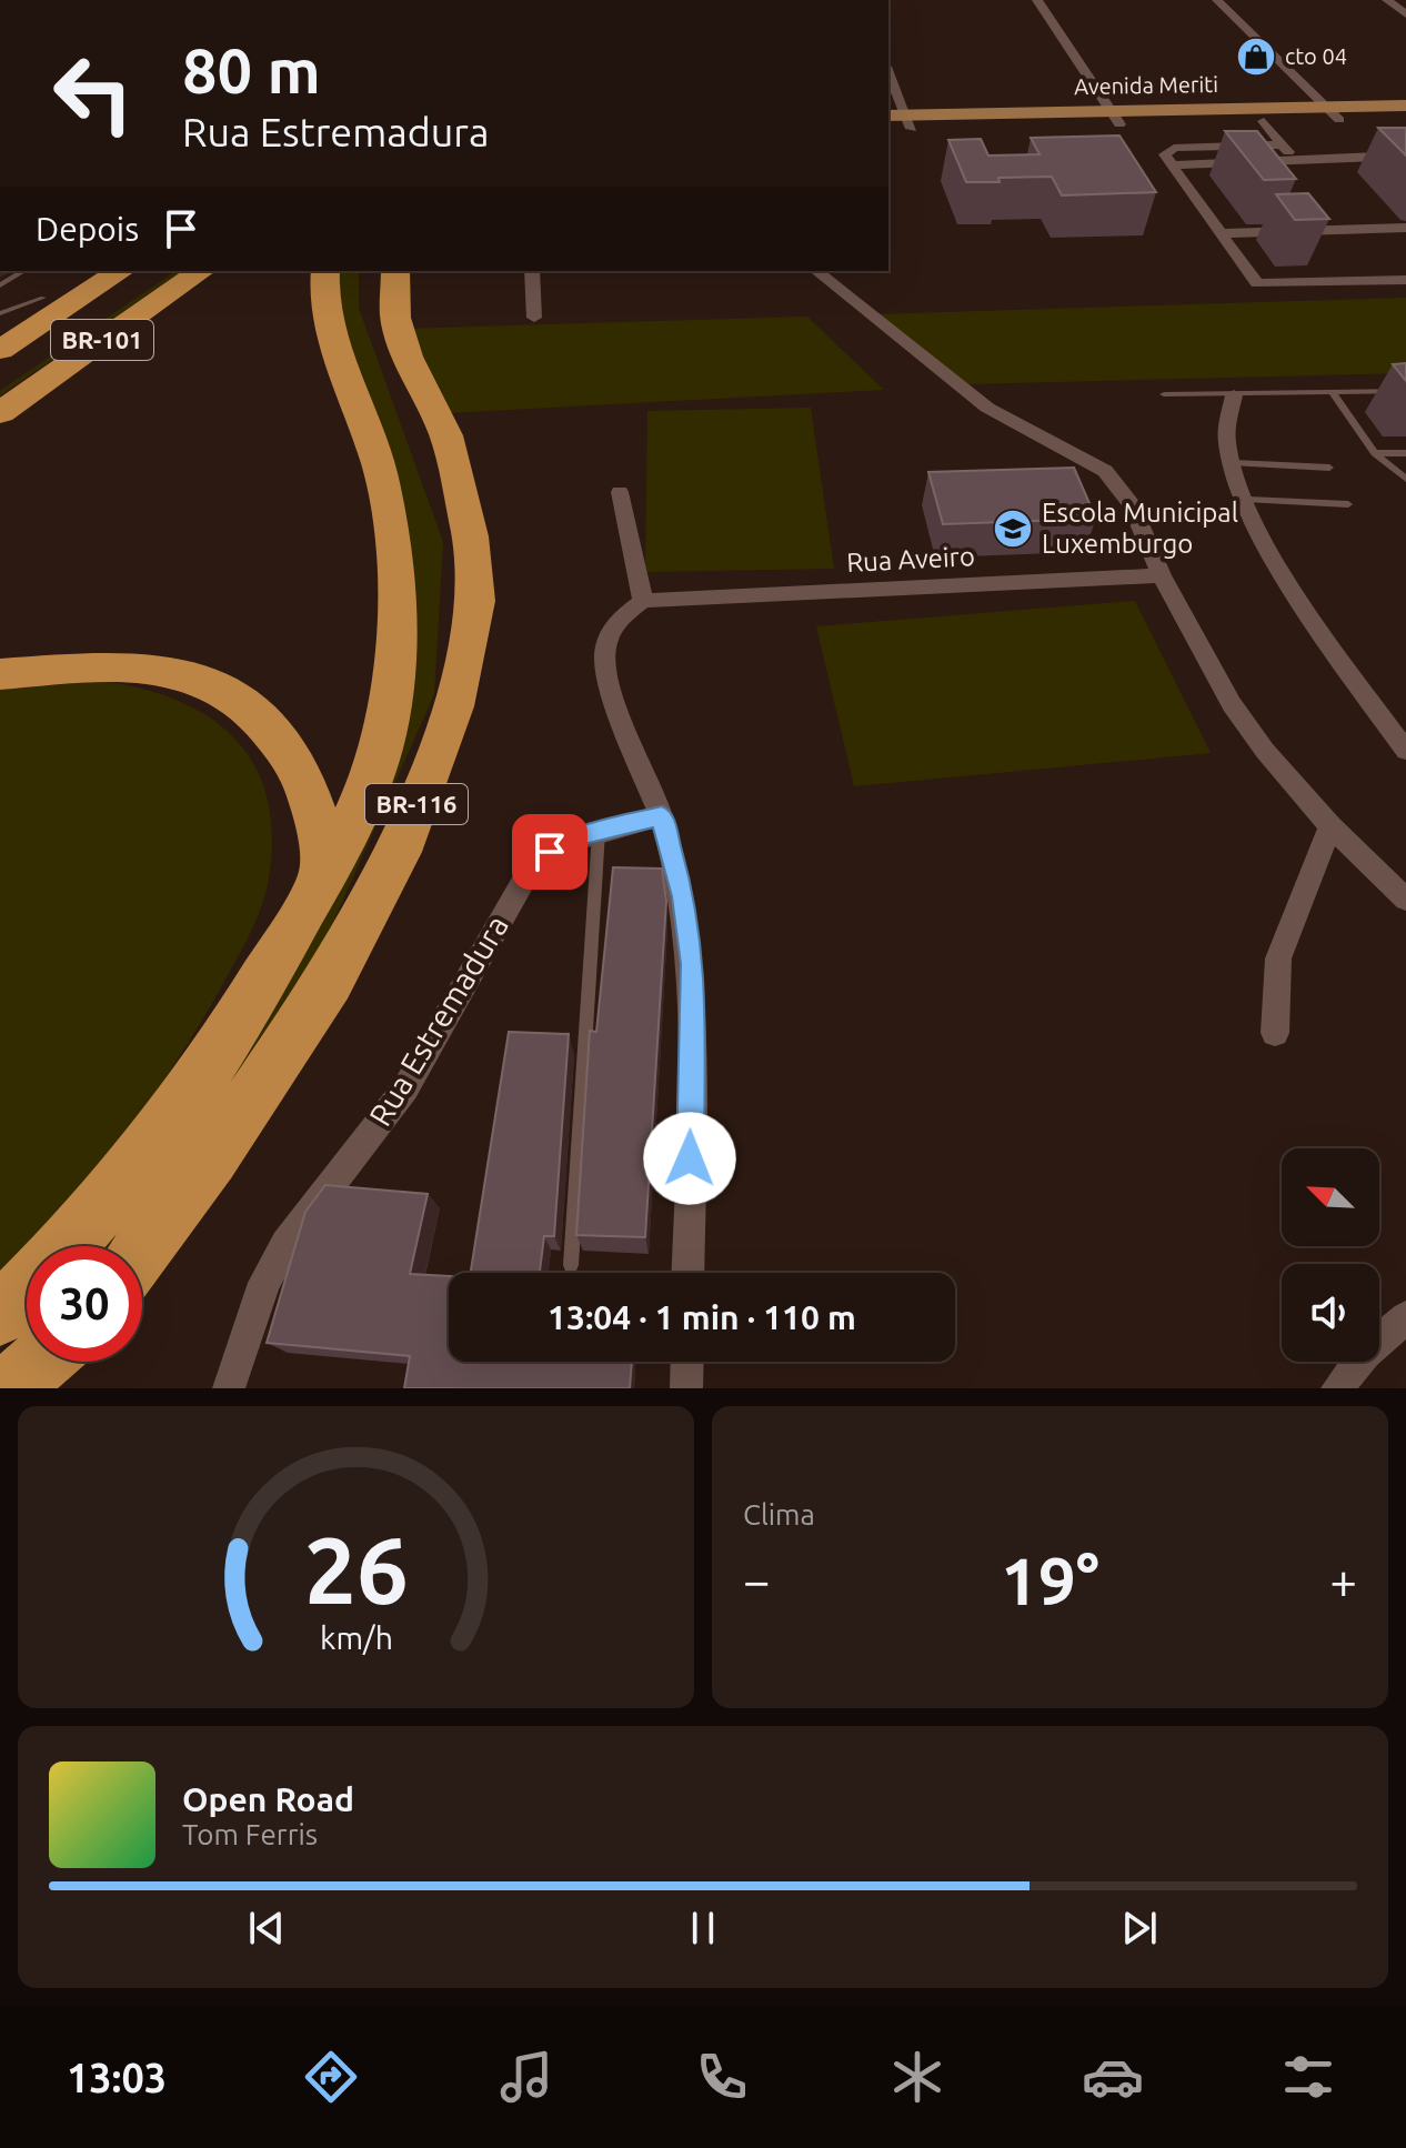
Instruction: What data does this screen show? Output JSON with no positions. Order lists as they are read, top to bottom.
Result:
{
  "streets": {
    "highway": ["BR-101", "BR-116"],
    "main road": ["Avenida Meriti"],
    "street": ["Rua Aveiro", "Rua Estremadura"]
  },
  "places": {
    "shop": ["cto 04"],
    "school or university": ["Escola Municipal Luxemburgo"]
  },
  "north": "top left",
  "page": {
    "turn": ["80 m", "Rua Estremadura"],
    "then": "Depois",
    "limit": "30",
    "trip": "13:04 · 1 min · 110 m",
    "tile": "Clima",
    "heat": ["−", "19°", "+"],
    "song": ["Open Road", "Tom Ferris"],
    "tabs": "13:03",
    "gauge": ["26", "km/h"]
  }
}
